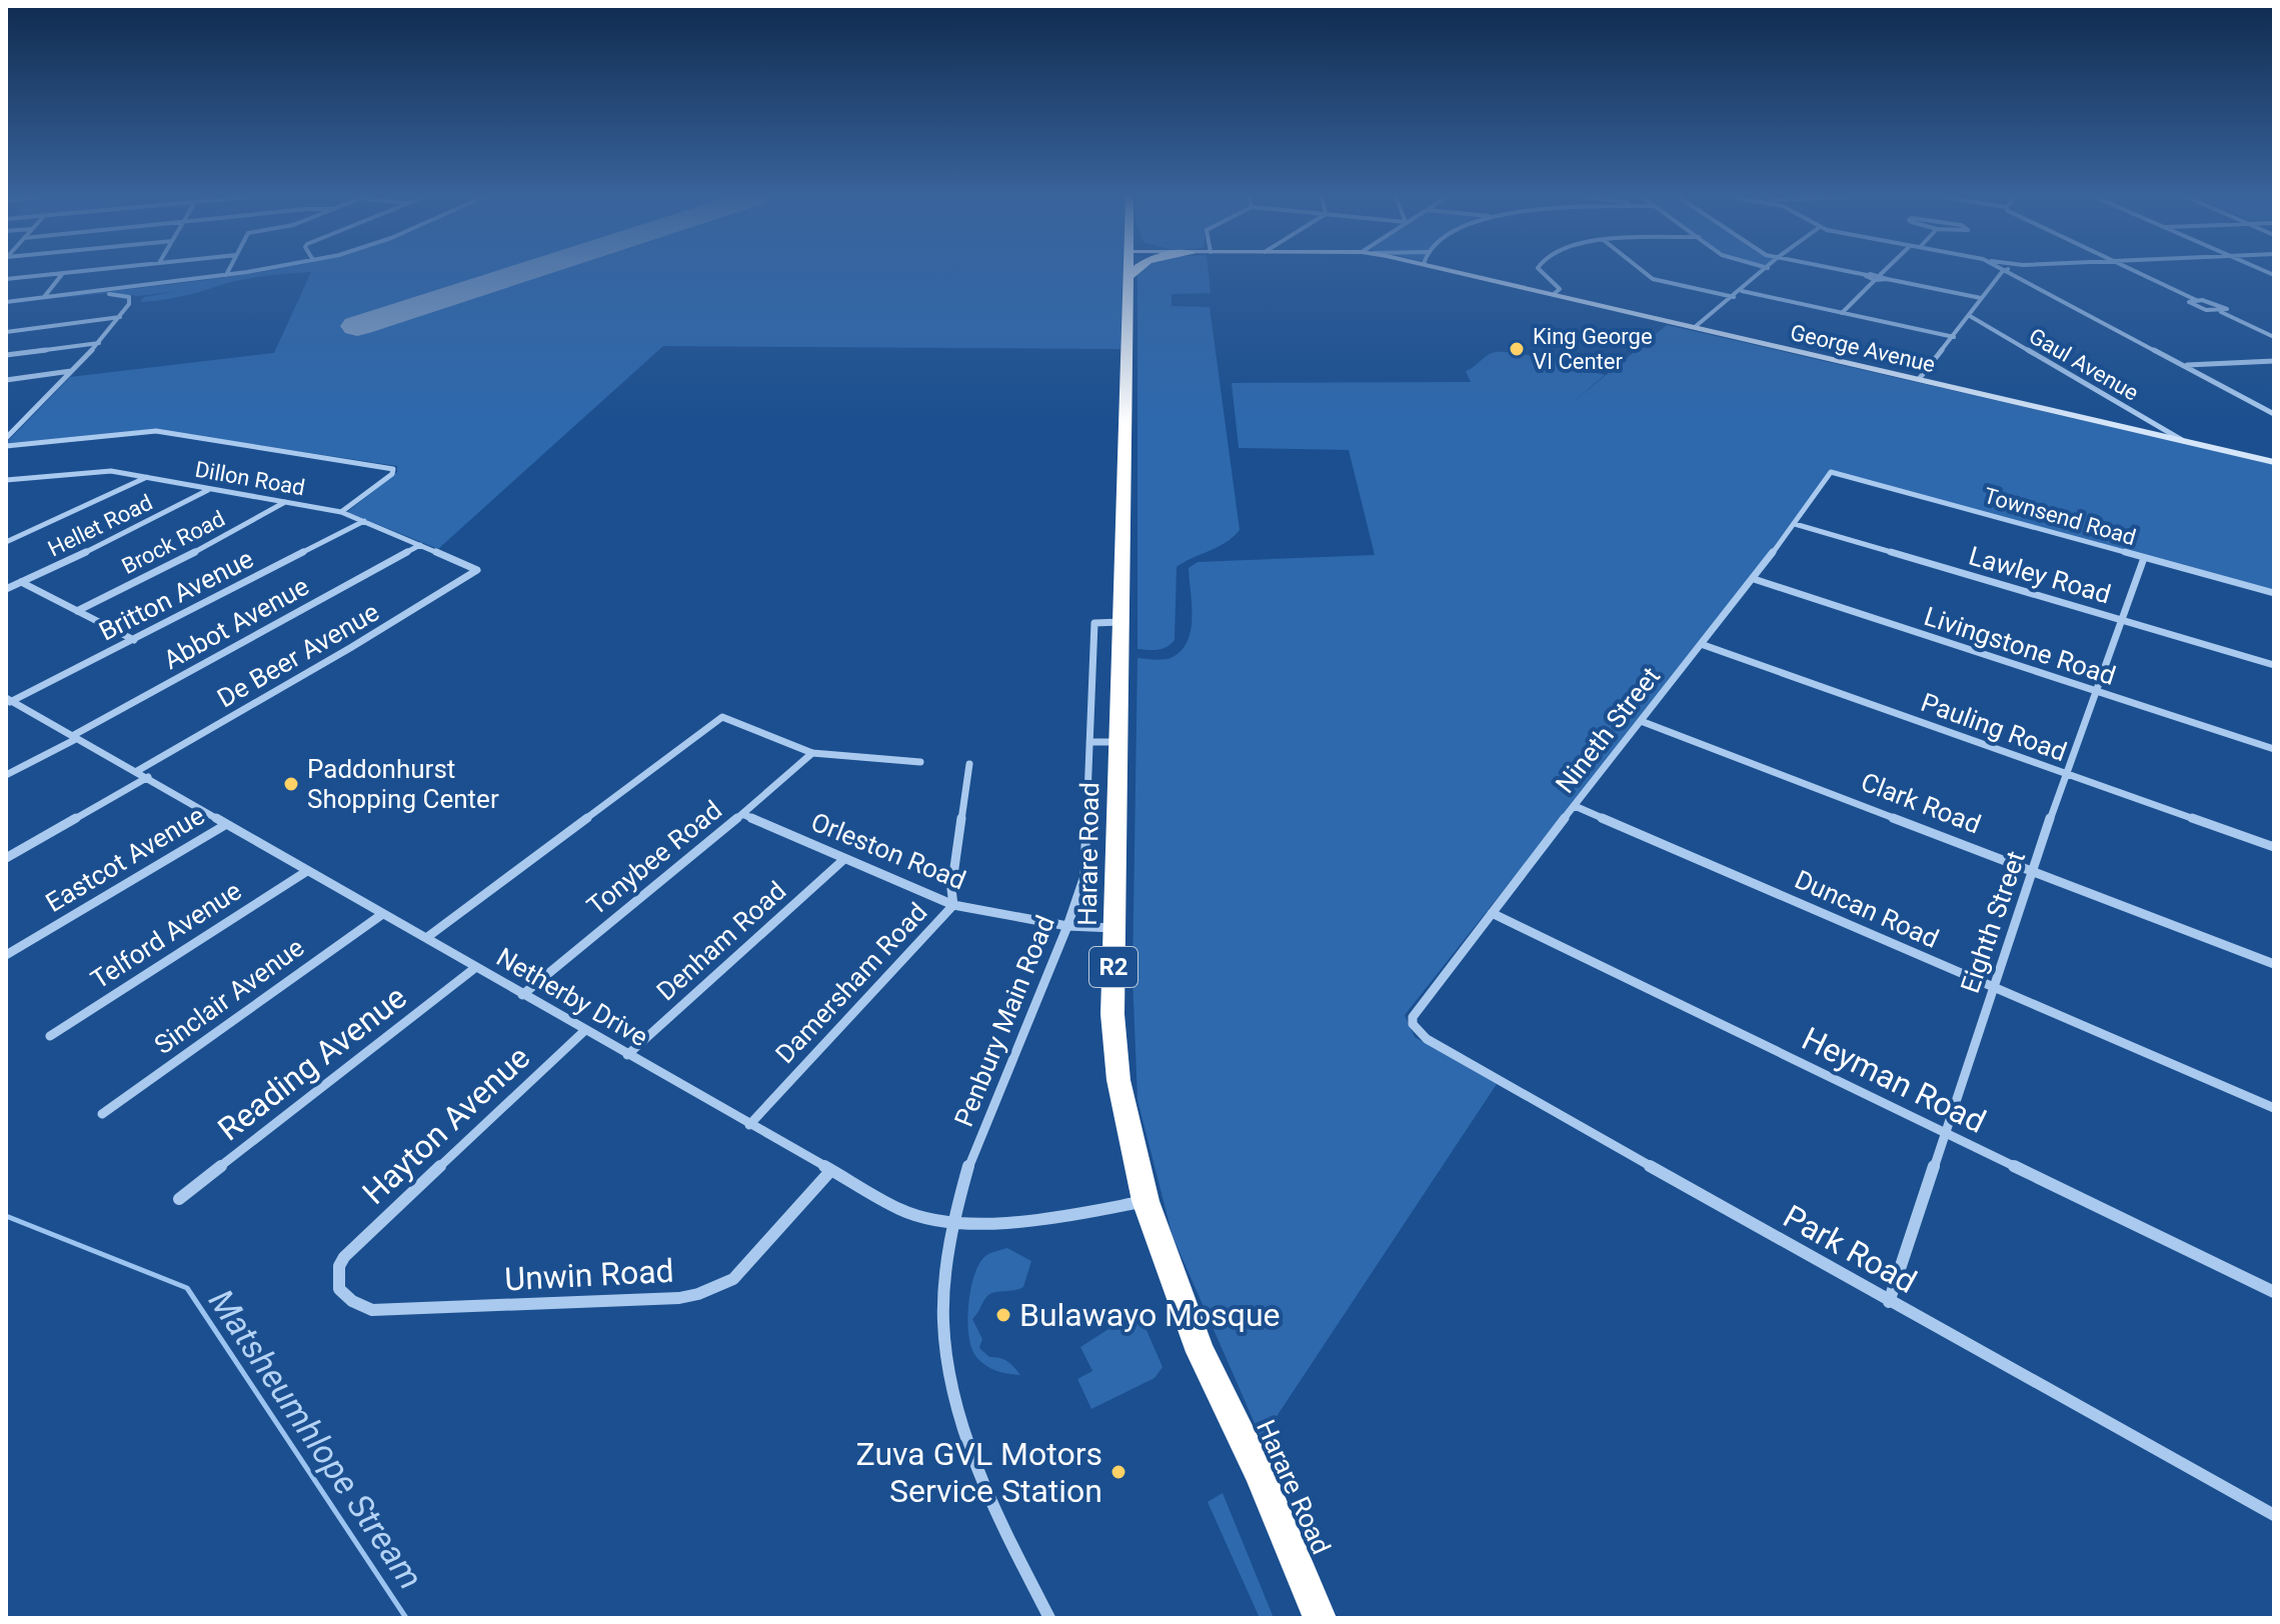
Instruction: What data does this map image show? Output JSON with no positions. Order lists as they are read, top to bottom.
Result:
{
  "streets": {
    "highway": ["Harare Road", "R2"],
    "main road": ["George Avenue"],
    "street": [
      "Gaul Avenue",
      "Dillon Road",
      "Townsend Road",
      "Hellet Road",
      "Brock Road",
      "Lawley Road",
      "Britton Avenue",
      "Abbot Avenue",
      "Livingstone Road",
      "De Beer Avenue",
      "Pauling Road",
      "Nineth Street",
      "Clark Road",
      "Orleston Road",
      "Tonybee Road",
      "Eastcot Avenue",
      "Duncan Road",
      "Eighth Street",
      "Telford Avenue",
      "Denham Road",
      "Damersham Road",
      "Sinclair Avenue",
      "Netherby Drive",
      "Penbury Main Road",
      "Reading Avenue",
      "Heyman Road",
      "Hayton Avenue",
      "Park Road",
      "Unwin Road"
    ]
  },
  "crossings": [
    ["George Avenue", "Gaul Avenue"],
    ["Dillon Road", "Hellet Road"],
    ["Dillon Road", "Brock Road"],
    ["Dillon Road", "Britton Avenue"],
    ["Dillon Road", "Abbot Avenue"],
    ["Dillon Road", "De Beer Avenue"],
    ["Townsend Road", "Nineth Street"],
    ["Townsend Road", "Eighth Street"],
    ["Lawley Road", "Nineth Street"],
    ["Lawley Road", "Eighth Street"],
    ["Britton Avenue", "Netherby Drive"],
    ["Abbot Avenue", "Netherby Drive"],
    ["Livingstone Road", "Nineth Street"],
    ["Livingstone Road", "Eighth Street"],
    ["De Beer Avenue", "Netherby Drive"],
    ["Pauling Road", "Nineth Street"],
    ["Pauling Road", "Eighth Street"],
    ["Nineth Street", "Clark Road"],
    ["Nineth Street", "Duncan Road"],
    ["Nineth Street", "Heyman Road"],
    ["Nineth Street", "Park Road"],
    ["Clark Road", "Eighth Street"],
    ["Orleston Road", "Harare Road"],
    ["Orleston Road", "Tonybee Road"],
    ["Orleston Road", "Denham Road"],
    ["Orleston Road", "Damersham Road"],
    ["Orleston Road", "Penbury Main Road"],
    ["Harare Road", "Netherby Drive"],
    ["Harare Road", "Penbury Main Road"],
    ["Tonybee Road", "Netherby Drive"],
    ["Eastcot Avenue", "Netherby Drive"],
    ["Duncan Road", "Eighth Street"],
    ["Eighth Street", "Heyman Road"],
    ["Eighth Street", "Park Road"],
    ["Telford Avenue", "Netherby Drive"],
    ["Denham Road", "Netherby Drive"],
    ["Damersham Road", "Netherby Drive"],
    ["Sinclair Avenue", "Netherby Drive"],
    ["Netherby Drive", "Penbury Main Road"],
    ["Netherby Drive", "Reading Avenue"],
    ["Netherby Drive", "Hayton Avenue"],
    ["Netherby Drive", "Unwin Road"],
    ["Hayton Avenue", "Unwin Road"]
  ],
  "water": ["Matsheumhlope Stream"],
  "places": [
    "King George VI Center",
    "Paddonhurst Shopping Center",
    "Bulawayo Mosque",
    "Zuva GVL Motors Service Station"
  ]
}
